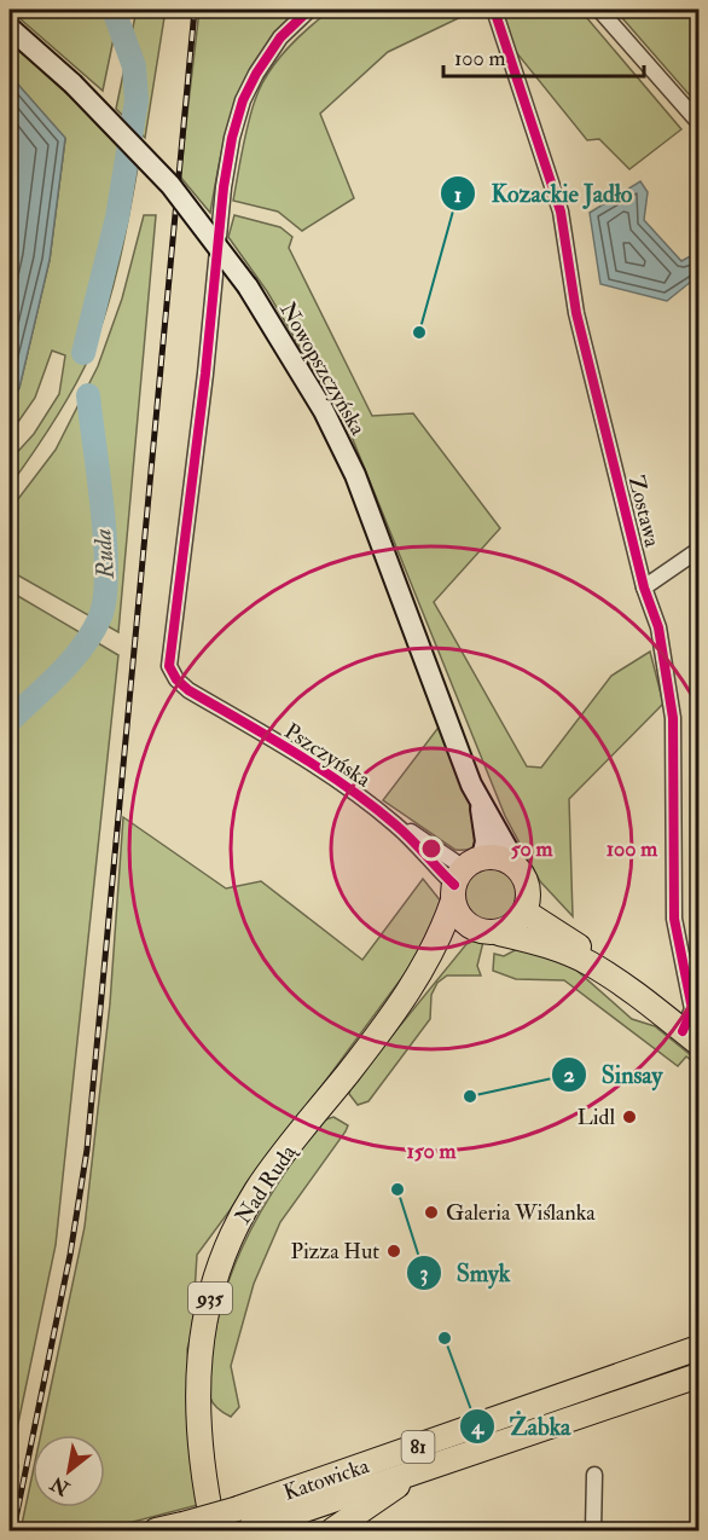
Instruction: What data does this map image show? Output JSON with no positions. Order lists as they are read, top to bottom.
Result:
{
  "streets": {
    "main road": [
      "Nowopszczyńska",
      "Nad Rudą",
      "935",
      "81",
      "Katowicka"
    ],
    "street": ["Zostawa", "Pszczyńska"]
  },
  "crossings": [
    ["Nowopszczyńska", "Pszczyńska"],
    ["Nowopszczyńska", "Nad Rudą"],
    ["Nowopszczyńska", "935"],
    ["Pszczyńska", "Nad Rudą"],
    ["Pszczyńska", "935"],
    ["Nad Rudą", "935"]
  ],
  "water": ["Ruda"],
  "places": [
    "Kozackie Jadło",
    "Sinsay",
    "Lidl",
    "Smyk",
    "Galeria Wiślanka",
    "Pizza Hut",
    "Żabka"
  ],
  "scale_bar": "100 m",
  "north": "bottom left",
  "rings": ["50 m", "100 m", "150 m"]
}
